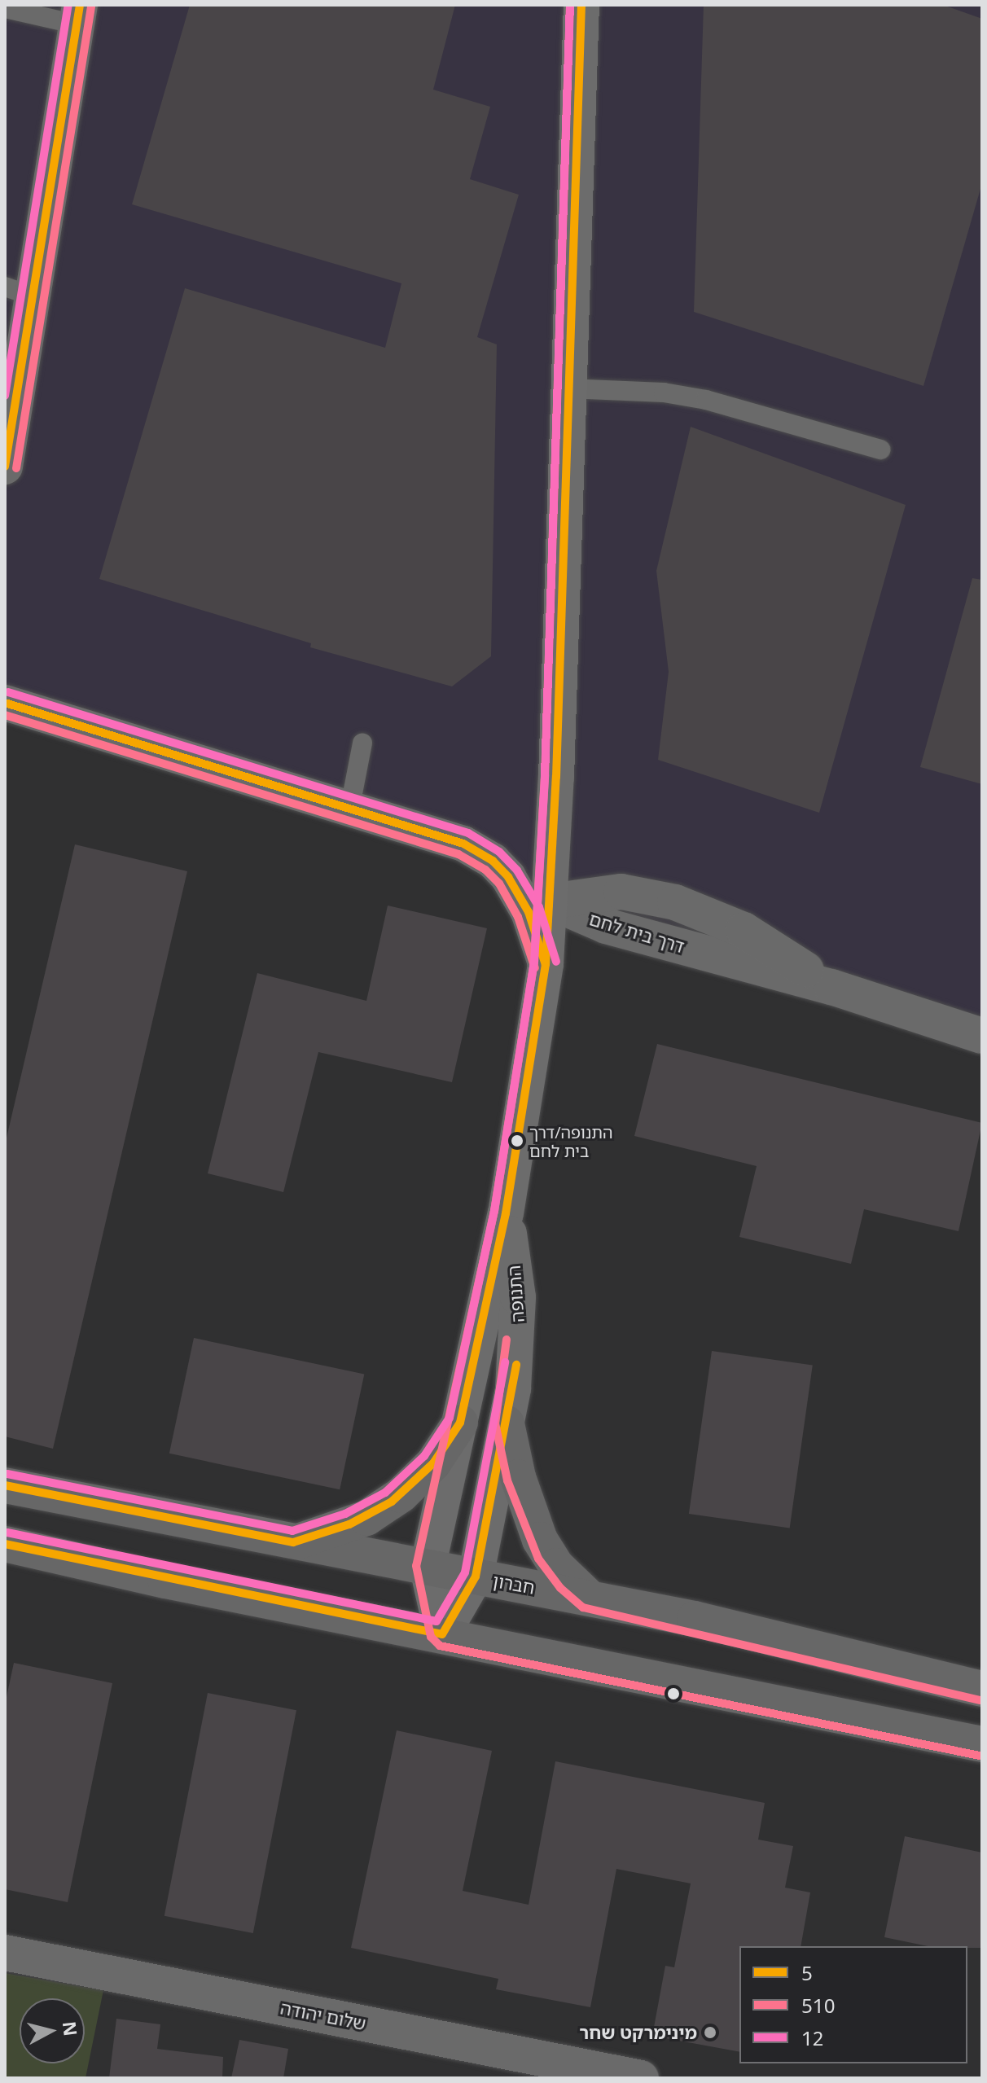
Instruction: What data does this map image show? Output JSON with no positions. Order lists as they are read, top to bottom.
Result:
{
  "streets": {
    "highway": ["חברון"],
    "street": ["דרך בית לחם", "התנופה", "שלום יהודה"]
  },
  "crossings": [
    ["דרך בית לחם", "התנופה"],
    ["התנופה", "חברון"]
  ],
  "places": ["התנופה/דרך בית לחם", "מינימרקט שחר"],
  "lines": ["transit line 5", "transit line 510", "transit line 12"],
  "legend": ["5", "510", "12"],
  "north": "right"
}
